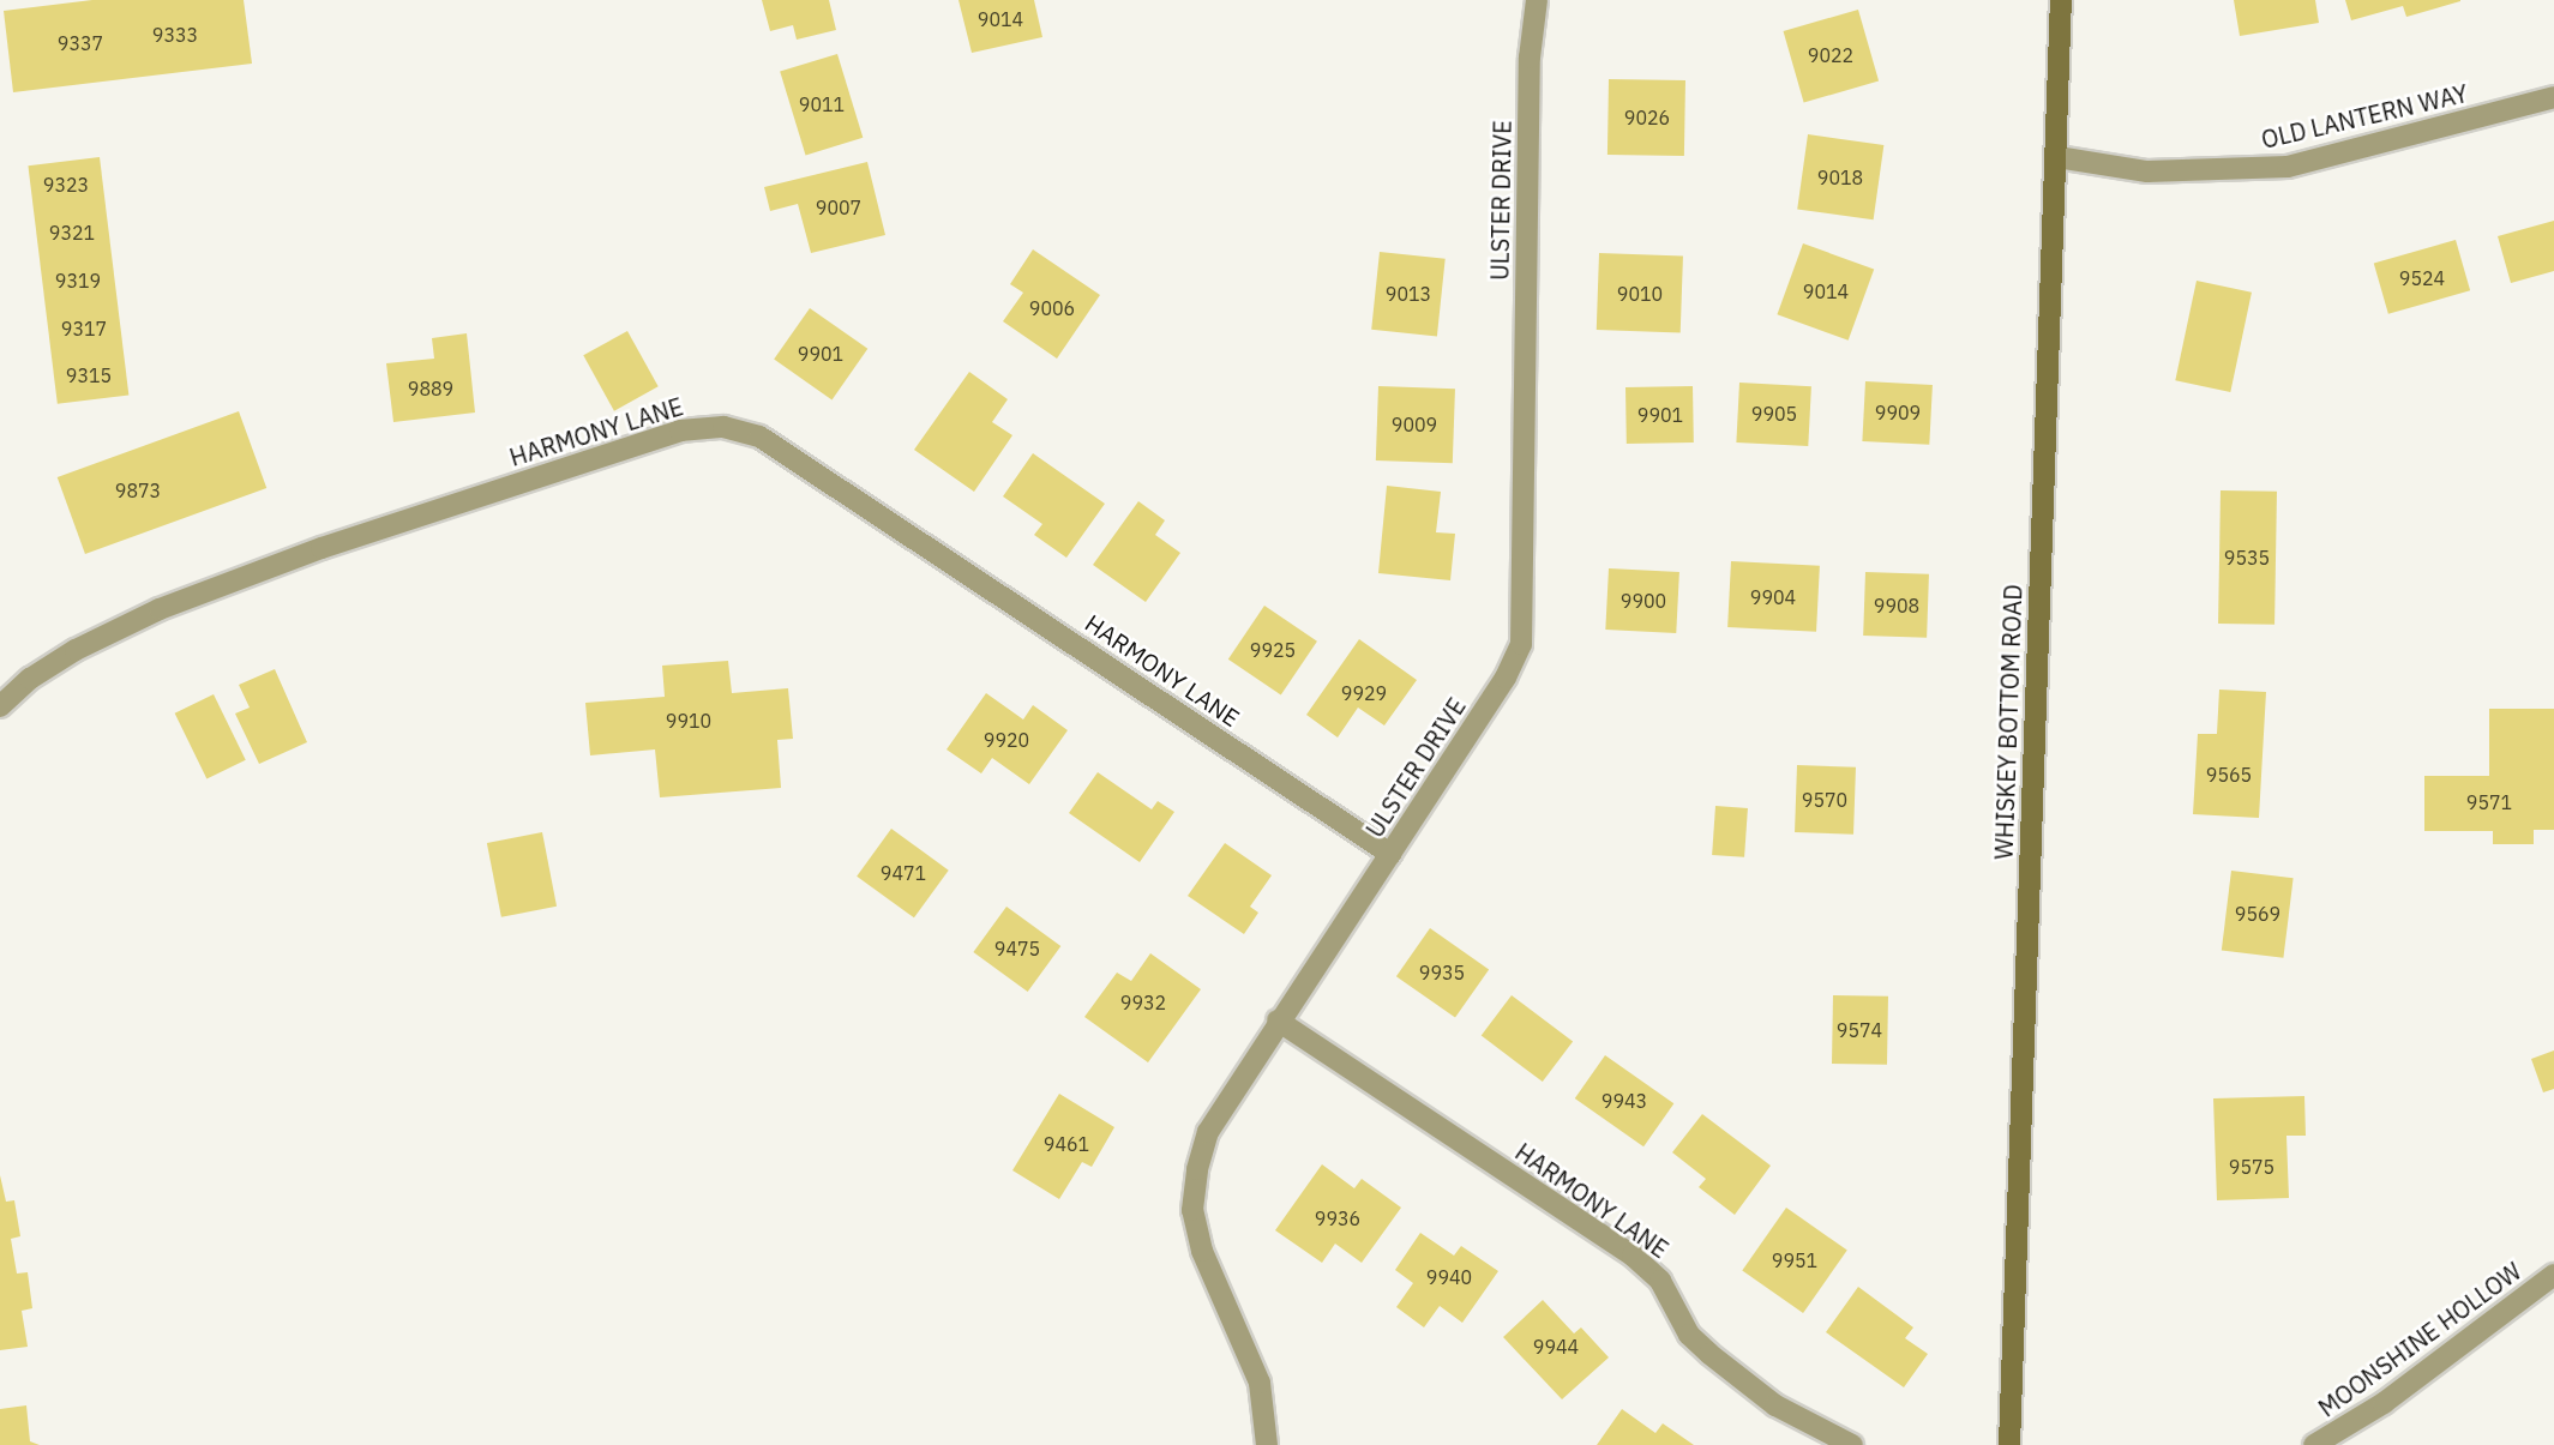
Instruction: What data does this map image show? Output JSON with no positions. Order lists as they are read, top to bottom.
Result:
{
  "streets": {
    "street": [
      "OLD LANTERN WAY",
      "ULSTER DRIVE",
      "HARMONY LANE",
      "WHISKEY BOTTOM ROAD",
      "MOONSHINE HOLLOW"
    ]
  },
  "crossings": [
    ["OLD LANTERN WAY", "WHISKEY BOTTOM ROAD"],
    ["ULSTER DRIVE", "HARMONY LANE"]
  ],
  "house_numbers": [
    "9014",
    "9333",
    "9337",
    "9022",
    "9011",
    "9026",
    "9018",
    "9323",
    "9007",
    "9321",
    "9524",
    "9319",
    "9014",
    "9013",
    "9010",
    "9006",
    "9317",
    "9901",
    "9315",
    "9889",
    "9909",
    "9905",
    "9901",
    "9009",
    "9873",
    "9535",
    "9904",
    "9900",
    "9908",
    "9925",
    "9929",
    "9910",
    "9920",
    "9565",
    "9570",
    "9571",
    "9471",
    "9569",
    "9475",
    "9935",
    "9932",
    "9574",
    "9943",
    "9461",
    "9575",
    "9936",
    "9951",
    "9940",
    "9944"
  ]
}
